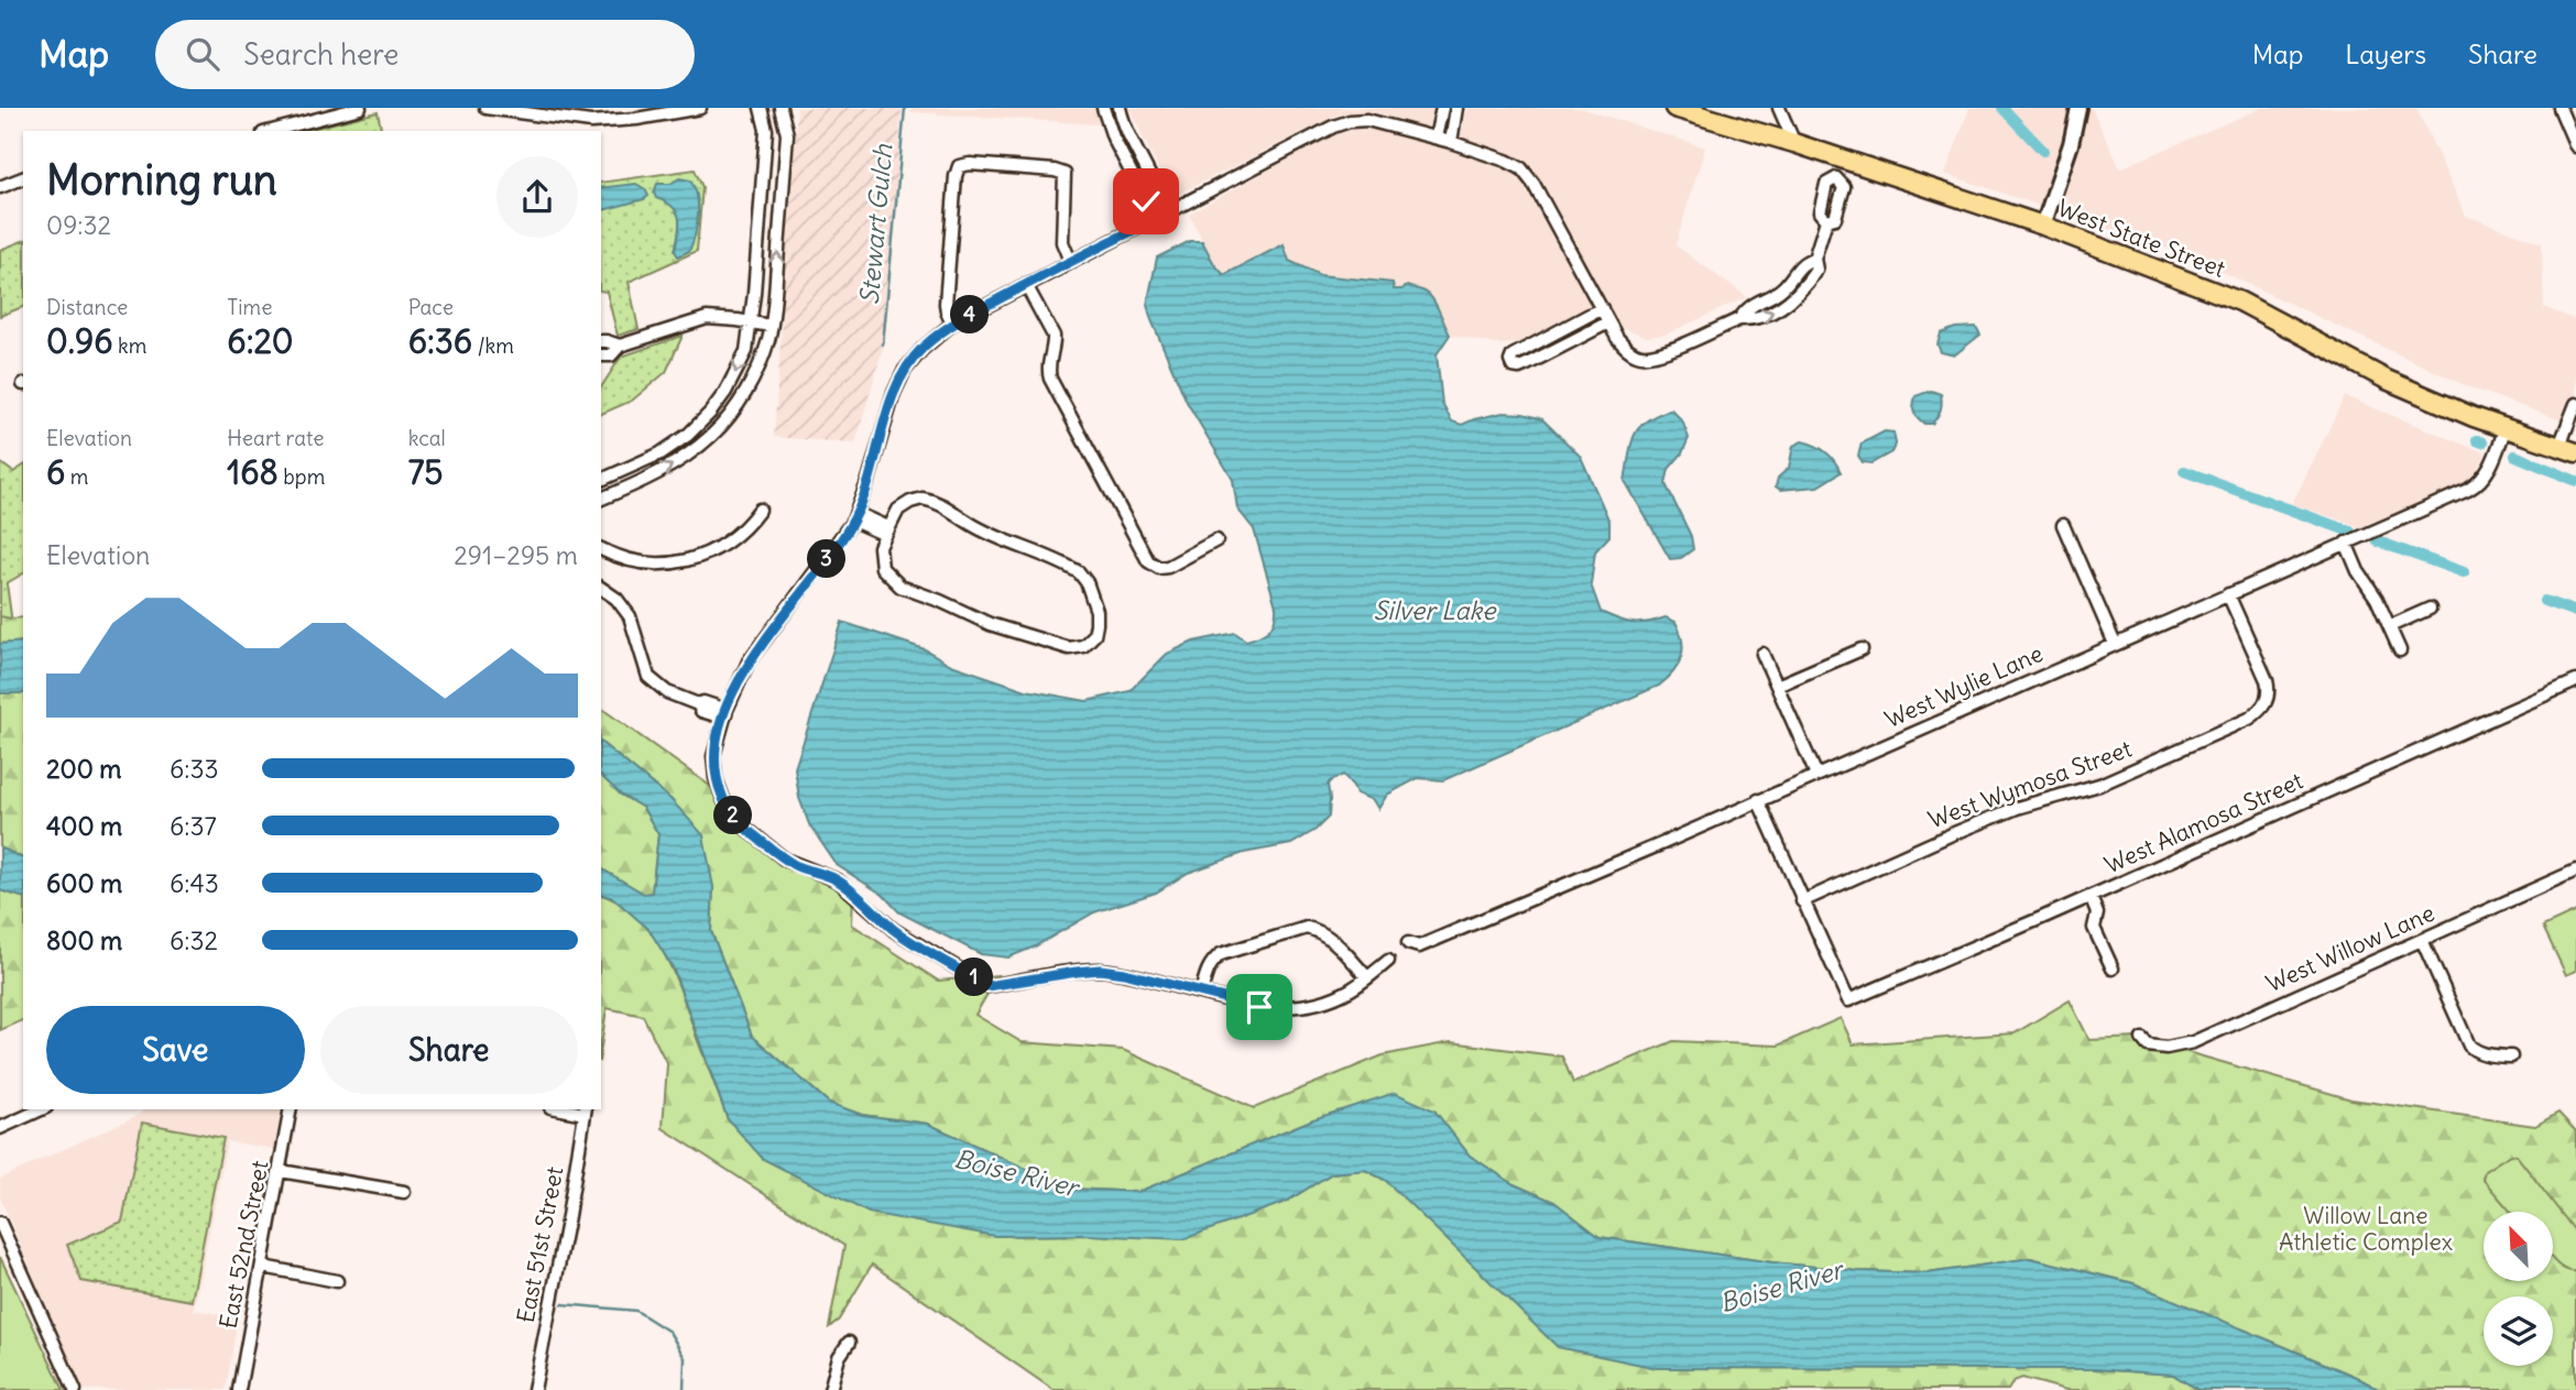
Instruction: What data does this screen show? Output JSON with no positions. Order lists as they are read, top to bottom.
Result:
{
  "streets": {
    "main road": ["West State Street"],
    "street": [
      "West Wylie Lane",
      "West Wymosa Street",
      "West Alamosa Street",
      "West Willow Lane",
      "East 52nd Street",
      "East 51st Street"
    ]
  },
  "crossings": [
    ["West State Street", "West Wylie Lane"],
    ["West Wylie Lane", "West Wymosa Street"],
    ["West Wymosa Street", "West Alamosa Street"]
  ],
  "water": ["Stewart Gulch", "Silver Lake", "Boise River"],
  "parks": ["Willow Lane Athletic Complex"],
  "north": "top left",
  "page": {
    "header": "Map",
    "search": "Search here",
    "nav": ["Map", "Layers", "Share"],
    "heading": ["Morning run", "09:32"],
    "stats": [
      ["Distance", "0.96 km"],
      ["Time", "6:20"],
      ["Pace", "6:36 /km"],
      ["Elevation", "6 m"],
      ["Heart rate", "168 bpm"],
      ["kcal", "75"]
    ],
    "pins": [
      "4",
      "3",
      "2",
      "1"
    ],
    "chart": ["Elevation", "291–295 m"],
    "list": [
      {
        "name": "200 m",
        "note": "6:33"
      },
      {
        "name": "400 m",
        "note": "6:37"
      },
      {
        "name": "600 m",
        "note": "6:43"
      },
      {
        "name": "800 m",
        "note": "6:32"
      }
    ],
    "buttons": ["Save", "Share"]
  }
}
